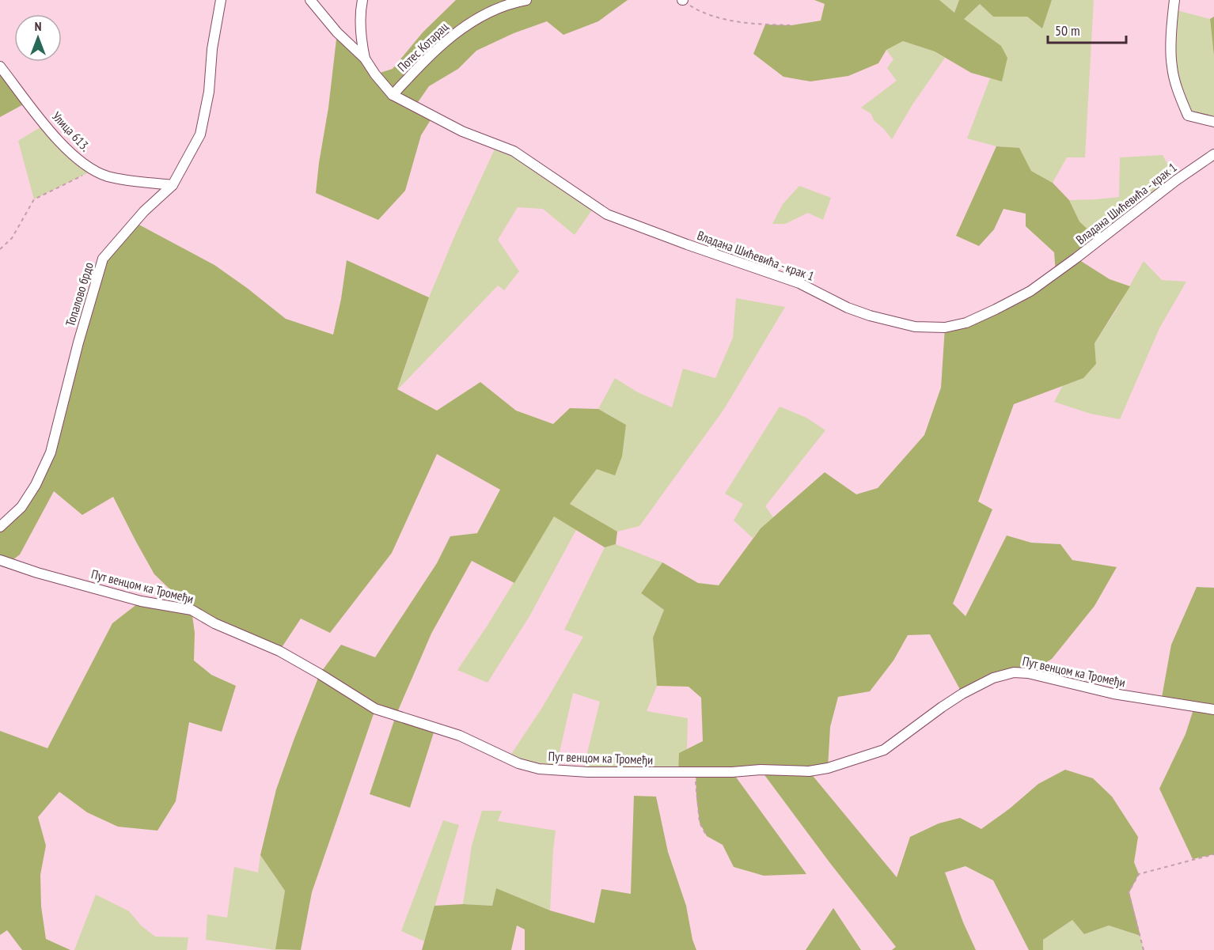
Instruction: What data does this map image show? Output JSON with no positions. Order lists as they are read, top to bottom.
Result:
{
  "streets": {
    "street": [
      "Потес Котарац",
      "Улица 613.",
      "Владана Шићевића - крак 1",
      "Топалово брдо",
      "Пут венцом ка Тромеђи"
    ]
  },
  "crossings": [
    ["Потес Котарац", "Владана Шићевића - крак 1"],
    ["Улица 613.", "Топалово брдо"]
  ],
  "scale_bar": "50 m",
  "north": "top"
}
